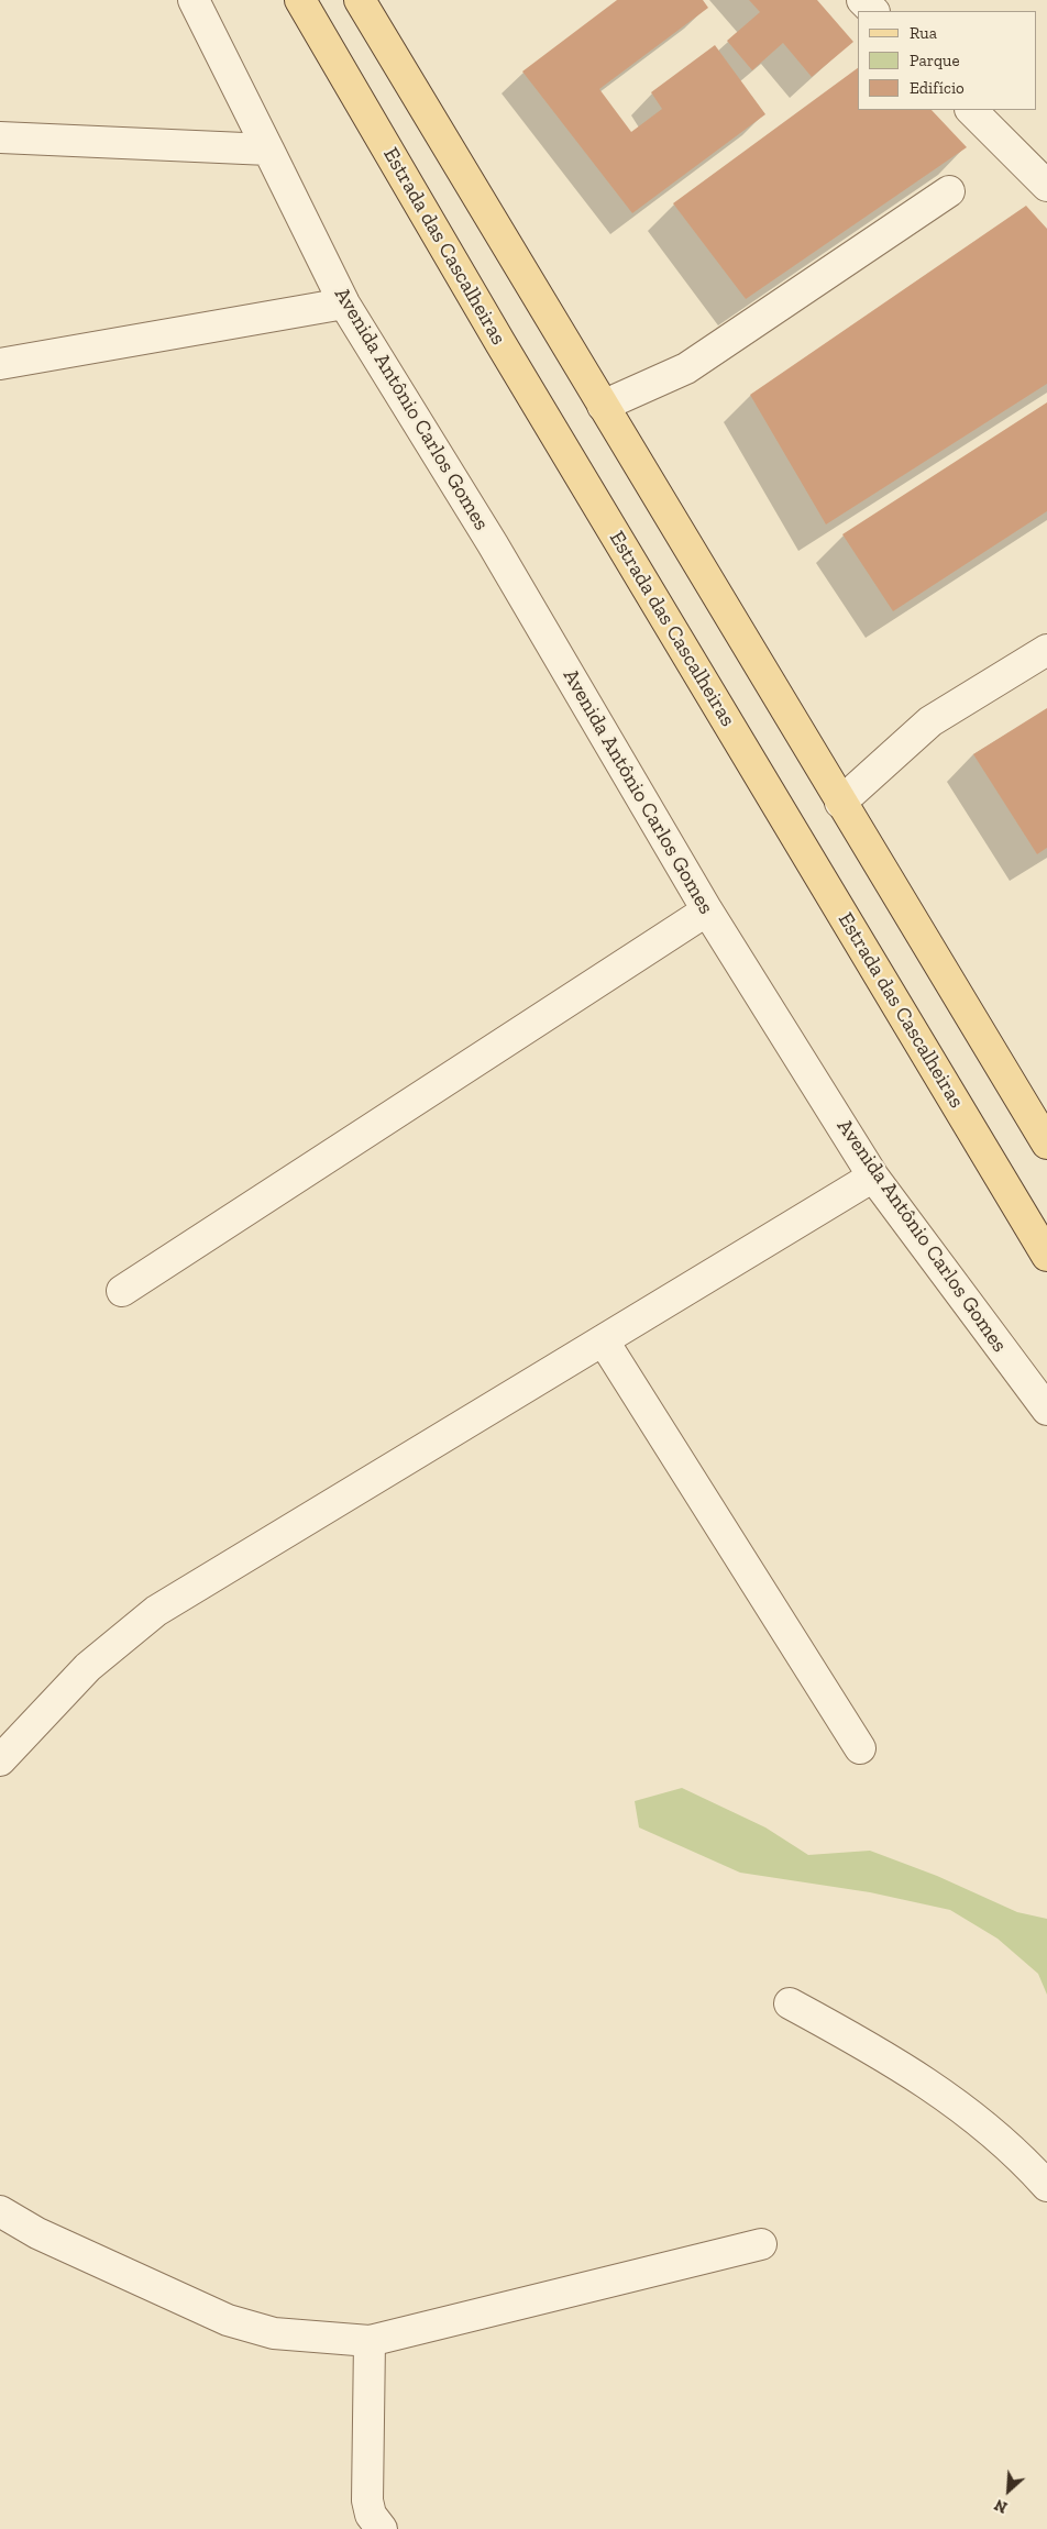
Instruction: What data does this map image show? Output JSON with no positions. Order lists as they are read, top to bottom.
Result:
{
  "streets": {
    "main road": ["Estrada das Cascalheiras"],
    "street": ["Avenida Antônio Carlos Gomes"]
  },
  "legend": ["Rua", "Parque", "Edifício"],
  "north": "bottom left"
}
